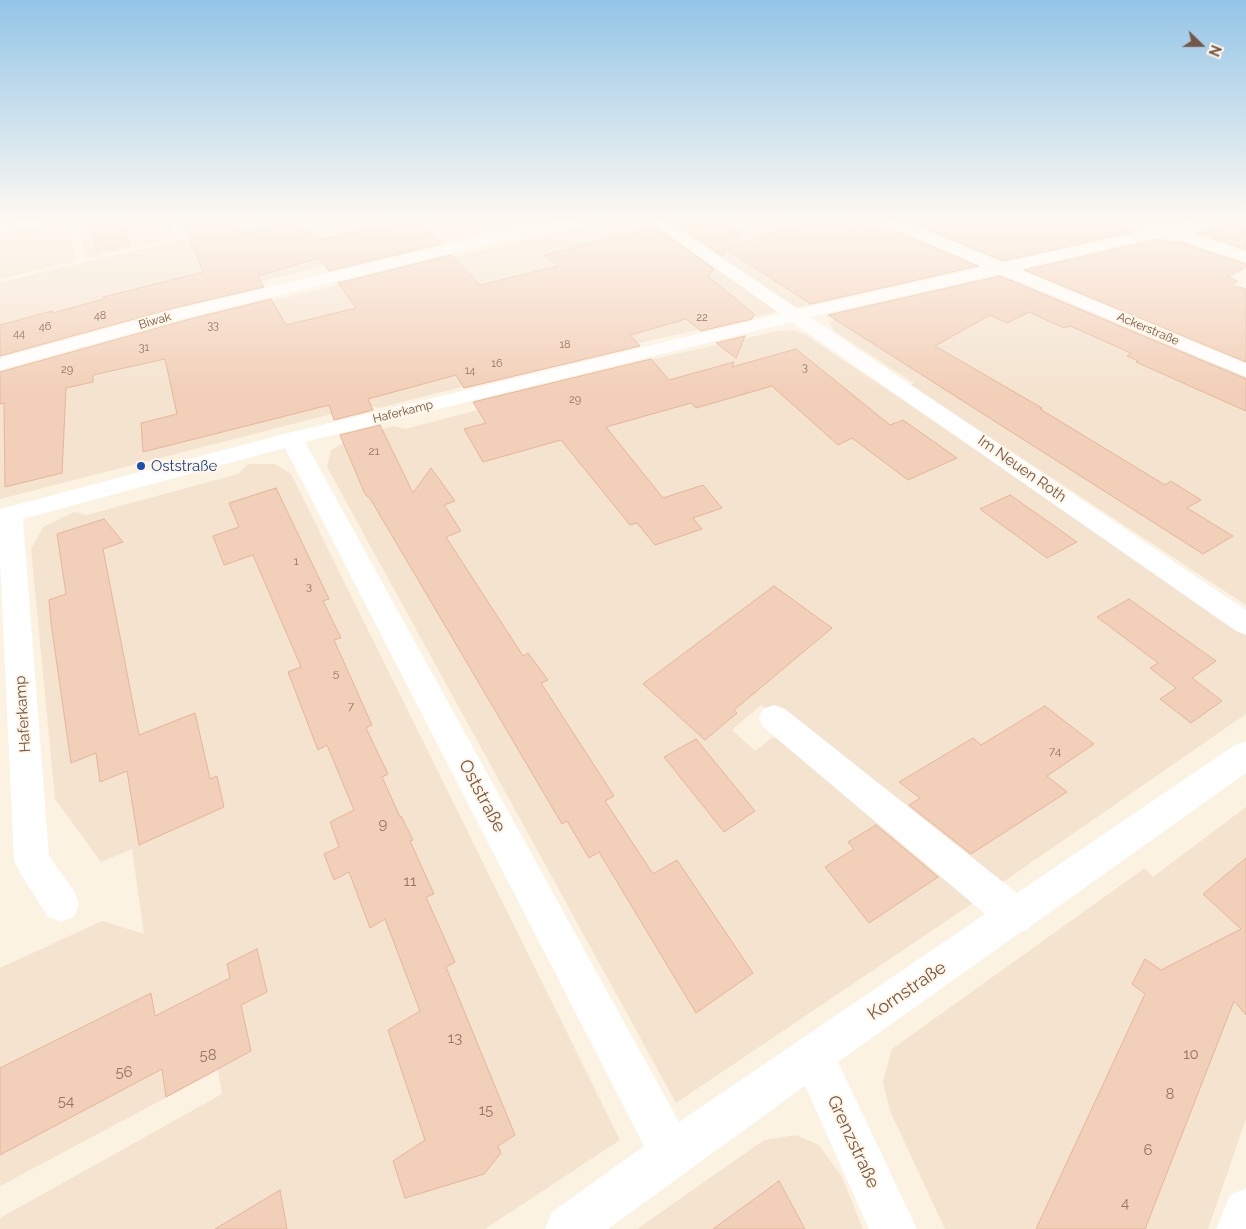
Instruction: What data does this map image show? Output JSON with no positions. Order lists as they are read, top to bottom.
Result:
{
  "streets": {
    "street": [
      "Biwak",
      "Ackerstraße",
      "Haferkamp",
      "Im Neuen Roth",
      "Oststraße",
      "Kornstraße",
      "Grenzstraße"
    ]
  },
  "crossings": [
    ["Haferkamp", "Im Neuen Roth"],
    ["Haferkamp", "Oststraße"],
    ["Oststraße", "Kornstraße"],
    ["Kornstraße", "Grenzstraße"]
  ],
  "places": ["Oststraße"],
  "house_numbers": [
    "48",
    "22",
    "33",
    "46",
    "44",
    "18",
    "31",
    "16",
    "3",
    "29",
    "14",
    "29",
    "21",
    "1",
    "3",
    "5",
    "7",
    "74",
    "9",
    "11",
    "13",
    "10",
    "58",
    "56",
    "8",
    "54",
    "15",
    "6",
    "4"
  ],
  "north": "right"
}
